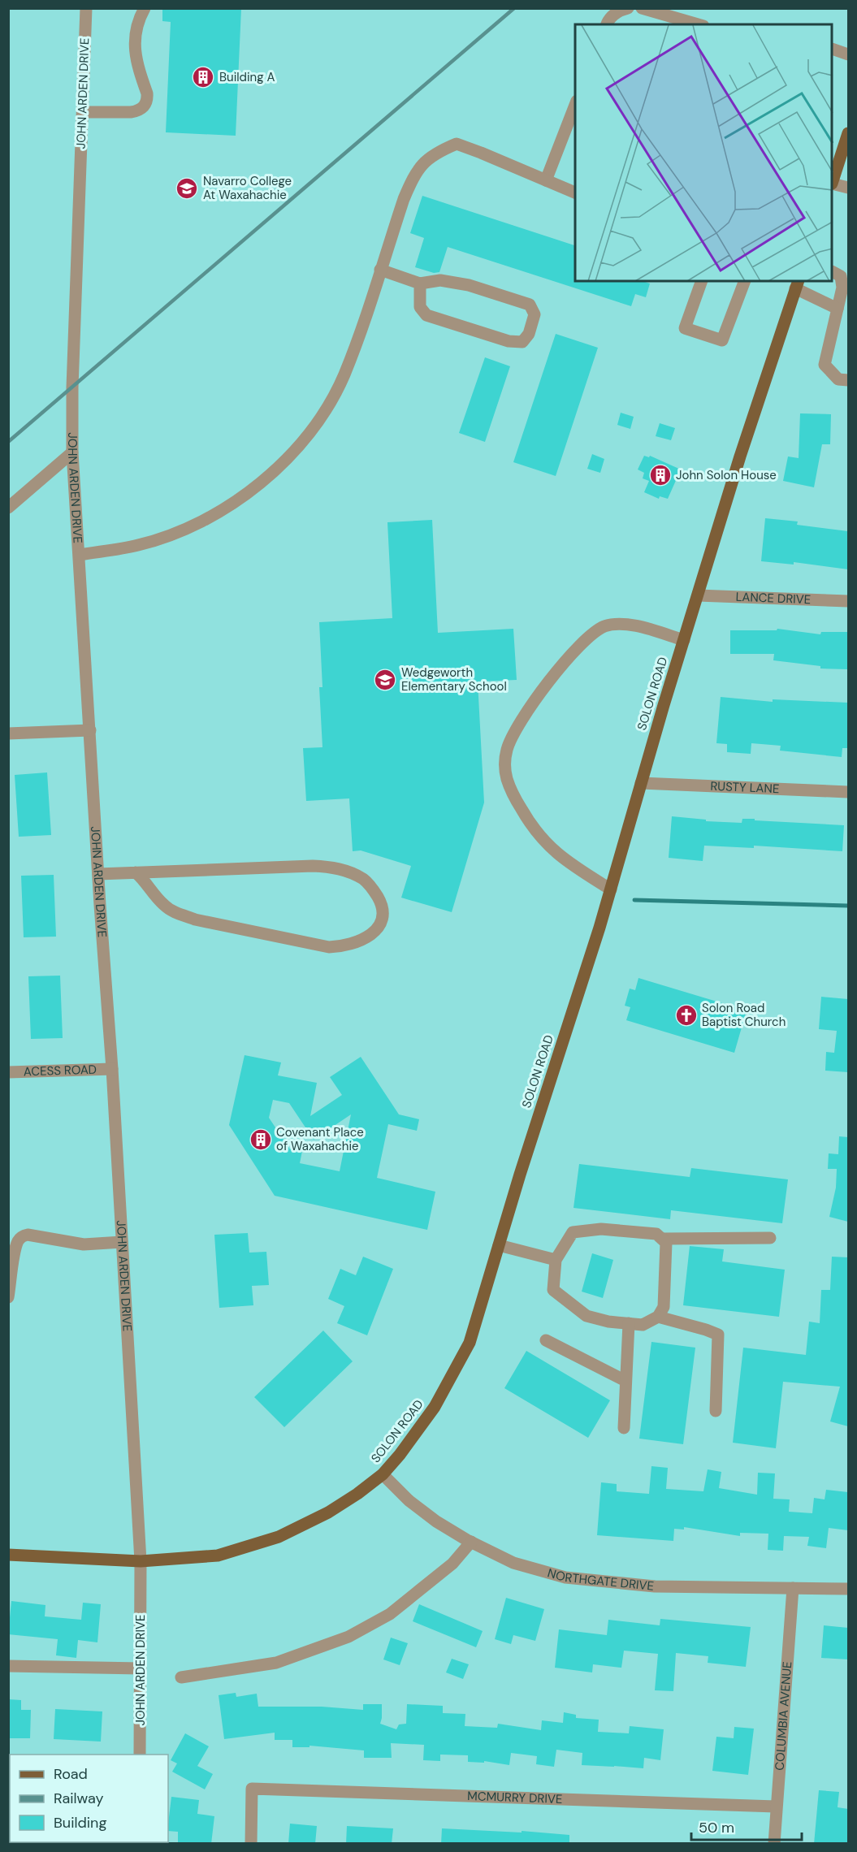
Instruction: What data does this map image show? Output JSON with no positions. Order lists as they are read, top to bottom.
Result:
{
  "streets": {
    "main road": ["SOLON ROAD"],
    "street": [
      "JOHN ARDEN DRIVE",
      "LANCE DRIVE",
      "RUSTY LANE",
      "ACESS ROAD",
      "NORTHGATE DRIVE",
      "COLUMBIA AVENUE",
      "MCMURRY DRIVE"
    ]
  },
  "crossings": [
    ["JOHN ARDEN DRIVE", "SOLON ROAD"],
    ["JOHN ARDEN DRIVE", "ACESS ROAD"],
    ["LANCE DRIVE", "SOLON ROAD"],
    ["SOLON ROAD", "RUSTY LANE"],
    ["SOLON ROAD", "NORTHGATE DRIVE"],
    ["NORTHGATE DRIVE", "COLUMBIA AVENUE"],
    ["COLUMBIA AVENUE", "MCMURRY DRIVE"]
  ],
  "places": {
    "building": ["Building A", "John Solon House", "Covenant Place of Waxahachie"],
    "school or university": ["Navarro College At Waxahachie", "Wedgeworth Elementary School"],
    "church": ["Solon Road Baptist Church"]
  },
  "legend": ["Road", "Railway", "Building"],
  "scale_bar": "50 m"
}
